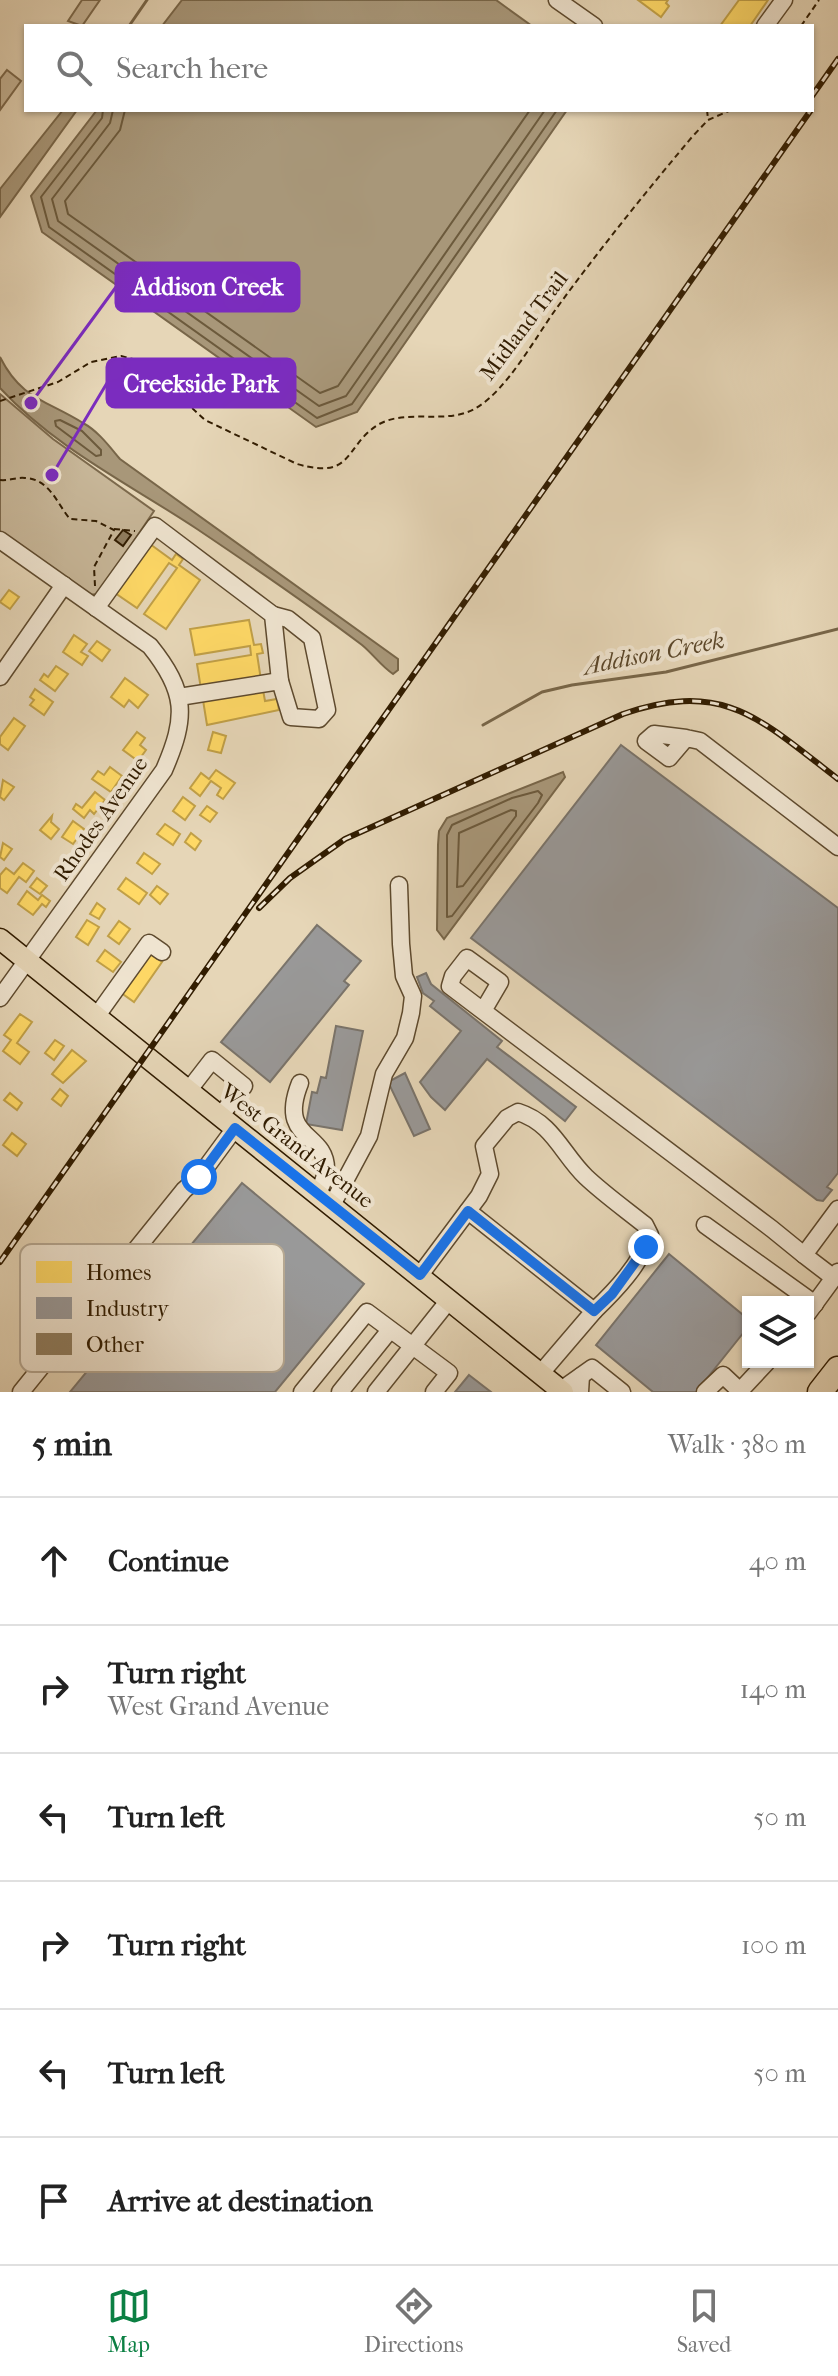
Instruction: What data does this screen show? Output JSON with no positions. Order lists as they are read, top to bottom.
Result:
{
  "streets": {
    "main road": ["West Grand Avenue"],
    "street": ["Rhodes Avenue"],
    "path": ["Midland Trail"]
  },
  "crossings": [
    ["Rhodes Avenue", "West Grand Avenue"]
  ],
  "water": ["Addison Creek"],
  "places": ["Addison Creek", "Creekside Park"],
  "legend": ["Homes", "Industry", "Other"],
  "page": {
    "search": "Search here",
    "heading": ["5 min", "Walk · 380 m"],
    "list": [
      ["Continue", "40 m"],
      ["Turn right", "West Grand Avenue", "140 m"],
      ["Turn left", "50 m"],
      ["Turn right", "100 m"],
      ["Turn left", "50 m"],
      "Arrive at destination"
    ],
    "nav": ["Map", "Directions", "Saved"]
  }
}
